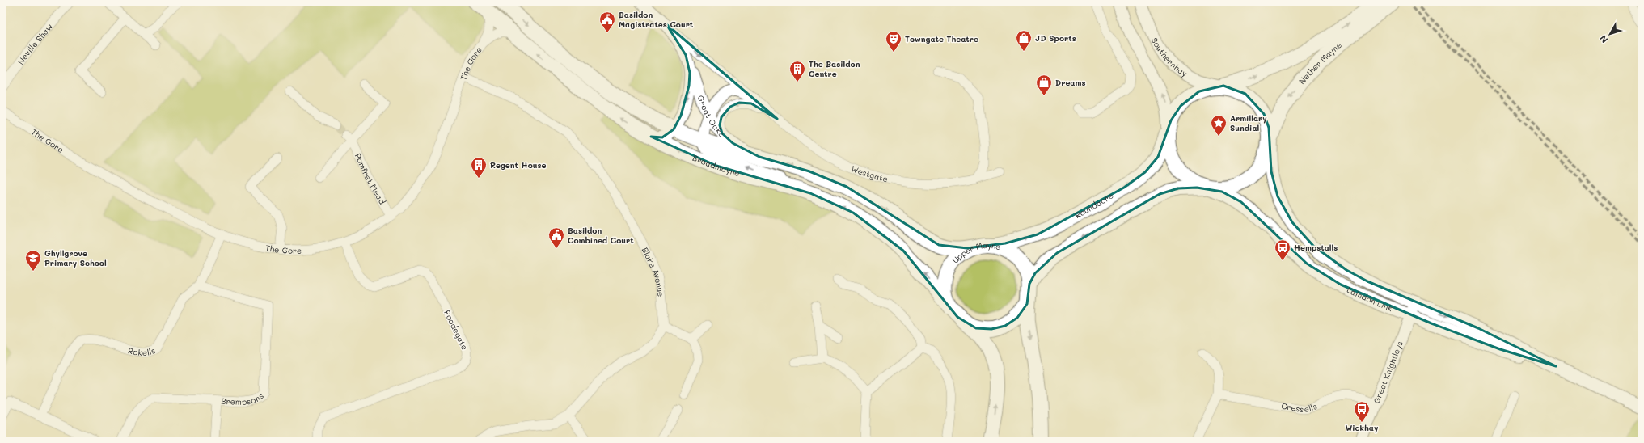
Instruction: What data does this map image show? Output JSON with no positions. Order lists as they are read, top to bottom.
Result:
{
  "streets": {
    "main road": [
      "Nether Mayne",
      "Broadmayne",
      "Roundacre",
      "Upper Mayne",
      "Laindon Link"
    ],
    "street": [
      "Neville Shaw",
      "Southernhay",
      "The Gore",
      "Great Oaks",
      "Westgate",
      "Pomfret Mead",
      "Blake Avenue",
      "Roodegate",
      "Rokells",
      "Great Knightleys",
      "Brempsons",
      "Cressells"
    ]
  },
  "crossings": [
    ["Southernhay", "Nether Mayne"],
    ["Southernhay", "Roundacre"],
    ["Southernhay", "Laindon Link"],
    ["The Gore", "Broadmayne"],
    ["The Gore", "Pomfret Mead"],
    ["The Gore", "Blake Avenue"],
    ["The Gore", "Roodegate"],
    ["The Gore", "Rokells"],
    ["Nether Mayne", "Roundacre"],
    ["Nether Mayne", "Laindon Link"],
    ["Great Oaks", "Westgate"],
    ["Broadmayne", "Roundacre"],
    ["Broadmayne", "Upper Mayne"],
    ["Roundacre", "Upper Mayne"],
    ["Roundacre", "Laindon Link"],
    ["Laindon Link", "Great Knightleys"],
    ["Rokells", "Brempsons"],
    ["Great Knightleys", "Cressells"]
  ],
  "places": {
    "public building": ["Basildon Magistrates Court", "Basildon Combined Court"],
    "shop": ["JD Sports", "Dreams"],
    "theatre": ["Towngate Theatre"],
    "building": ["The Basildon Centre", "Regent House"],
    "place": ["Armillary Sundial"],
    "bus stop": ["Hempstalls", "Wickhay"],
    "school or university": ["Ghyllgrove Primary School"]
  },
  "north": "bottom left"
}
